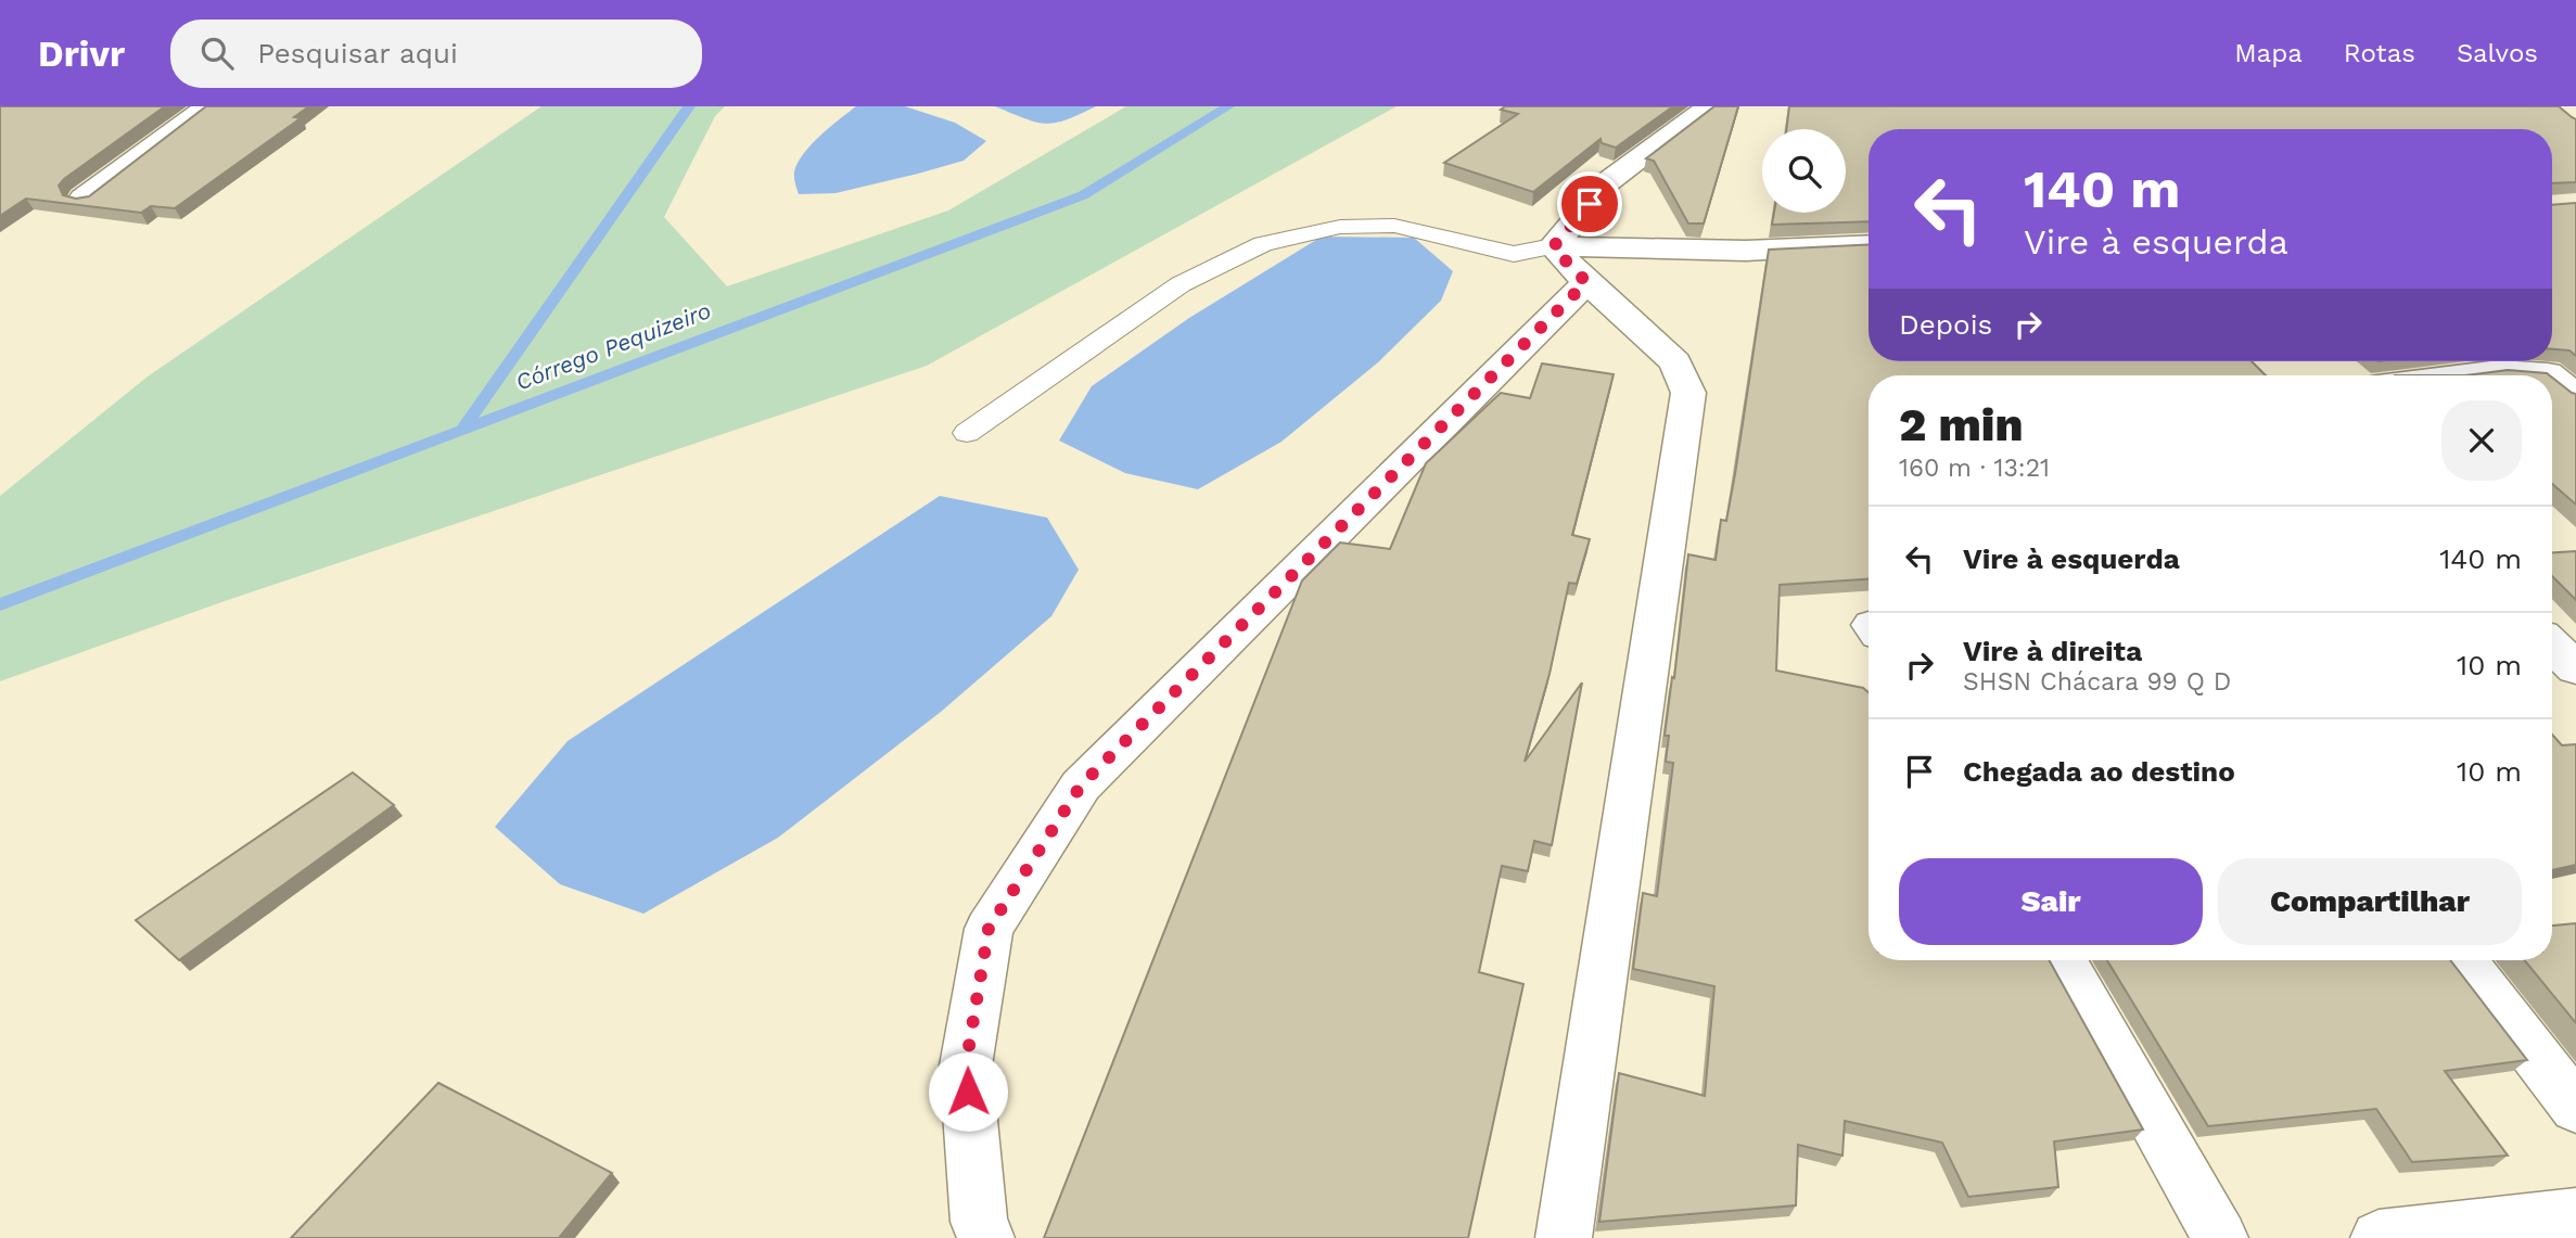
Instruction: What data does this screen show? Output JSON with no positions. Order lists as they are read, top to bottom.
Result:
{
  "water": ["Córrego Pequizeiro"],
  "page": {
    "header": "Drivr",
    "search": "Pesquisar aqui",
    "nav": ["Mapa", "Rotas", "Salvos"],
    "turn": ["140 m", "Vire à esquerda"],
    "then": "Depois",
    "heading": ["2 min", "160 m · 13:21"],
    "list": [
      {
        "name": "Vire à esquerda",
        "value": "140 m"
      },
      {
        "name": "Vire à direita",
        "note": "SHSN Chácara 99 Q D",
        "value": "10 m"
      },
      {
        "name": "Chegada ao destino",
        "value": "10 m"
      }
    ],
    "buttons": ["Sair", "Compartilhar"]
  }
}
